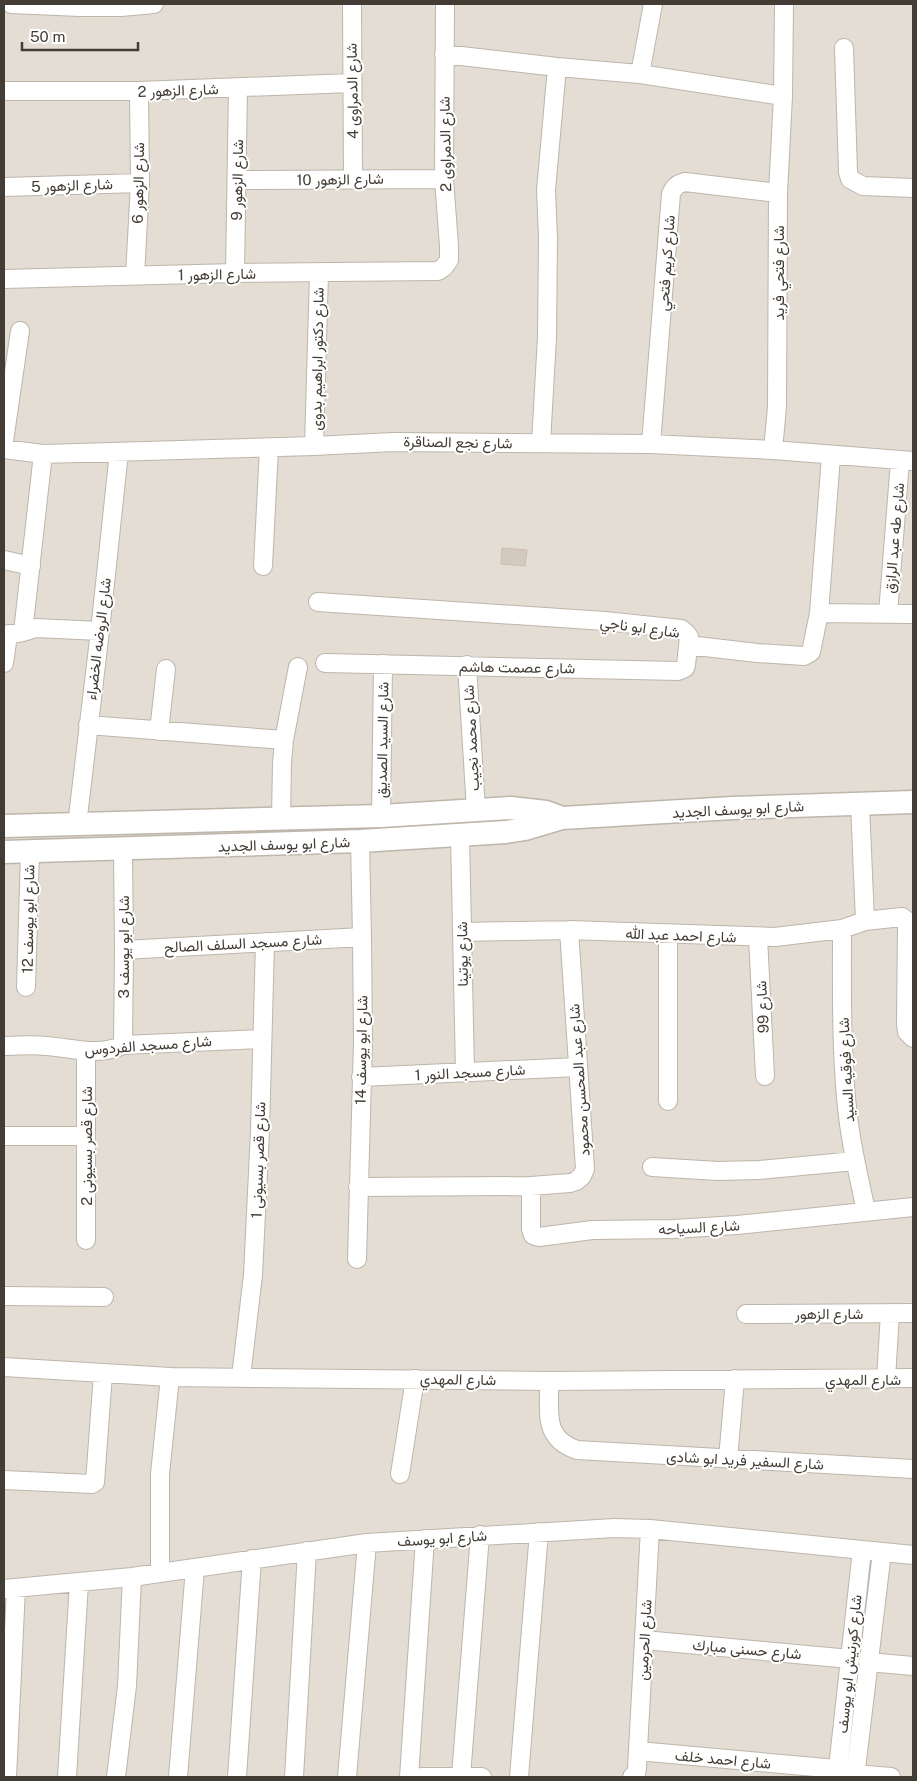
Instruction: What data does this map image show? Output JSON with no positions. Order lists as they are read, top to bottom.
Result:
{
  "streets": {
    "street": [
      "شارع الزهور 2",
      "شارع الدمراوى 4",
      "شارع الدمراوى 2",
      "شارع الزهور 10",
      "شارع الزهور 9",
      "شارع الزهور 6",
      "شارع الزهور 5",
      "شارع كريم فتحي",
      "شارع فتحي فريد",
      "شارع الزهور 1",
      "شارع دكتور ابراهيم بدوى",
      "شارع نجع الصناقرة",
      "شارع طه عبد الرازق",
      "شارع ابو ناجي",
      "شارع الروضه الخضراء",
      "شارع عصمت هاشم",
      "شارع محمد نجيب",
      "شارع السيد الصديق",
      "شارع ابو يوسف الجديد",
      "شارع ابو يوسف 12",
      "شارع احمد عبد الله",
      "شارع مسجد السلف الصالح",
      "شارع ابو يوسف 3",
      "شارع يوتينا",
      "شارع 99",
      "شارع مسجد الفردوس",
      "شارع ابو يوسف 14",
      "شارع فوقيه السيد",
      "شارع مسجد النور 1",
      "شارع عبد المحسن محمود",
      "شارع قصر بسيونى 2",
      "شارع قصر بسيونى 1",
      "شارع السياحه",
      "شارع الزهور",
      "شارع المهدي",
      "شارع السفير فريد ابو شادى",
      "شارع ابو يوسف",
      "شارع الحرمين",
      "شارع حسنى مبارك",
      "شارع كورنيش ابو يوسف",
      "شارع احمد خلف"
    ]
  },
  "crossings": [
    ["شارع الزهور 2", "شارع الدمراوى 4"],
    ["شارع الزهور 2", "شارع الزهور 9"],
    ["شارع الزهور 2", "شارع الزهور 6"],
    ["شارع الدمراوى 4", "شارع الزهور 10"],
    ["شارع الدمراوى 2", "شارع الزهور 10"],
    ["شارع الدمراوى 2", "شارع الزهور 1"],
    ["شارع الزهور 10", "شارع الزهور 9"],
    ["شارع الزهور 9", "شارع الزهور 1"],
    ["شارع الزهور 6", "شارع الزهور 5"],
    ["شارع الزهور 6", "شارع الزهور 1"],
    ["شارع كريم فتحي", "شارع فتحي فريد"],
    ["شارع كريم فتحي", "شارع نجع الصناقرة"],
    ["شارع فتحي فريد", "شارع نجع الصناقرة"],
    ["شارع الزهور 1", "شارع دكتور ابراهيم بدوى"],
    ["شارع دكتور ابراهيم بدوى", "شارع نجع الصناقرة"],
    ["شارع نجع الصناقرة", "شارع طه عبد الرازق"],
    ["شارع نجع الصناقرة", "شارع ابو ناجي"],
    ["شارع نجع الصناقرة", "شارع الروضه الخضراء"],
    ["شارع ابو ناجي", "شارع عصمت هاشم"],
    ["شارع الروضه الخضراء", "شارع ابو يوسف الجديد"],
    ["شارع عصمت هاشم", "شارع محمد نجيب"],
    ["شارع عصمت هاشم", "شارع السيد الصديق"],
    ["شارع محمد نجيب", "شارع ابو يوسف الجديد"],
    ["شارع السيد الصديق", "شارع ابو يوسف الجديد"],
    ["شارع ابو يوسف الجديد", "شارع ابو يوسف 12"],
    ["شارع ابو يوسف الجديد", "شارع ابو يوسف 3"],
    ["شارع ابو يوسف الجديد", "شارع يوتينا"],
    ["شارع ابو يوسف الجديد", "شارع ابو يوسف 14"],
    ["شارع احمد عبد الله", "شارع يوتينا"],
    ["شارع احمد عبد الله", "شارع 99"],
    ["شارع احمد عبد الله", "شارع فوقيه السيد"],
    ["شارع احمد عبد الله", "شارع عبد المحسن محمود"],
    ["شارع مسجد السلف الصالح", "شارع ابو يوسف 3"],
    ["شارع مسجد السلف الصالح", "شارع ابو يوسف 14"],
    ["شارع مسجد السلف الصالح", "شارع قصر بسيونى 1"],
    ["شارع ابو يوسف 3", "شارع مسجد الفردوس"],
    ["شارع يوتينا", "شارع مسجد النور 1"],
    ["شارع مسجد الفردوس", "شارع قصر بسيونى 2"],
    ["شارع مسجد الفردوس", "شارع قصر بسيونى 1"],
    ["شارع ابو يوسف 14", "شارع مسجد النور 1"],
    ["شارع فوقيه السيد", "شارع السياحه"],
    ["شارع مسجد النور 1", "شارع عبد المحسن محمود"],
    ["شارع عبد المحسن محمود", "شارع السياحه"],
    ["شارع قصر بسيونى 1", "شارع المهدي"],
    ["شارع المهدي", "شارع السفير فريد ابو شادى"],
    ["شارع ابو يوسف", "شارع الحرمين"],
    ["شارع ابو يوسف", "شارع كورنيش ابو يوسف"],
    ["شارع الحرمين", "شارع حسنى مبارك"],
    ["شارع الحرمين", "شارع احمد خلف"],
    ["شارع حسنى مبارك", "شارع كورنيش ابو يوسف"],
    ["شارع كورنيش ابو يوسف", "شارع احمد خلف"]
  ],
  "scale_bar": "50 m"
}
